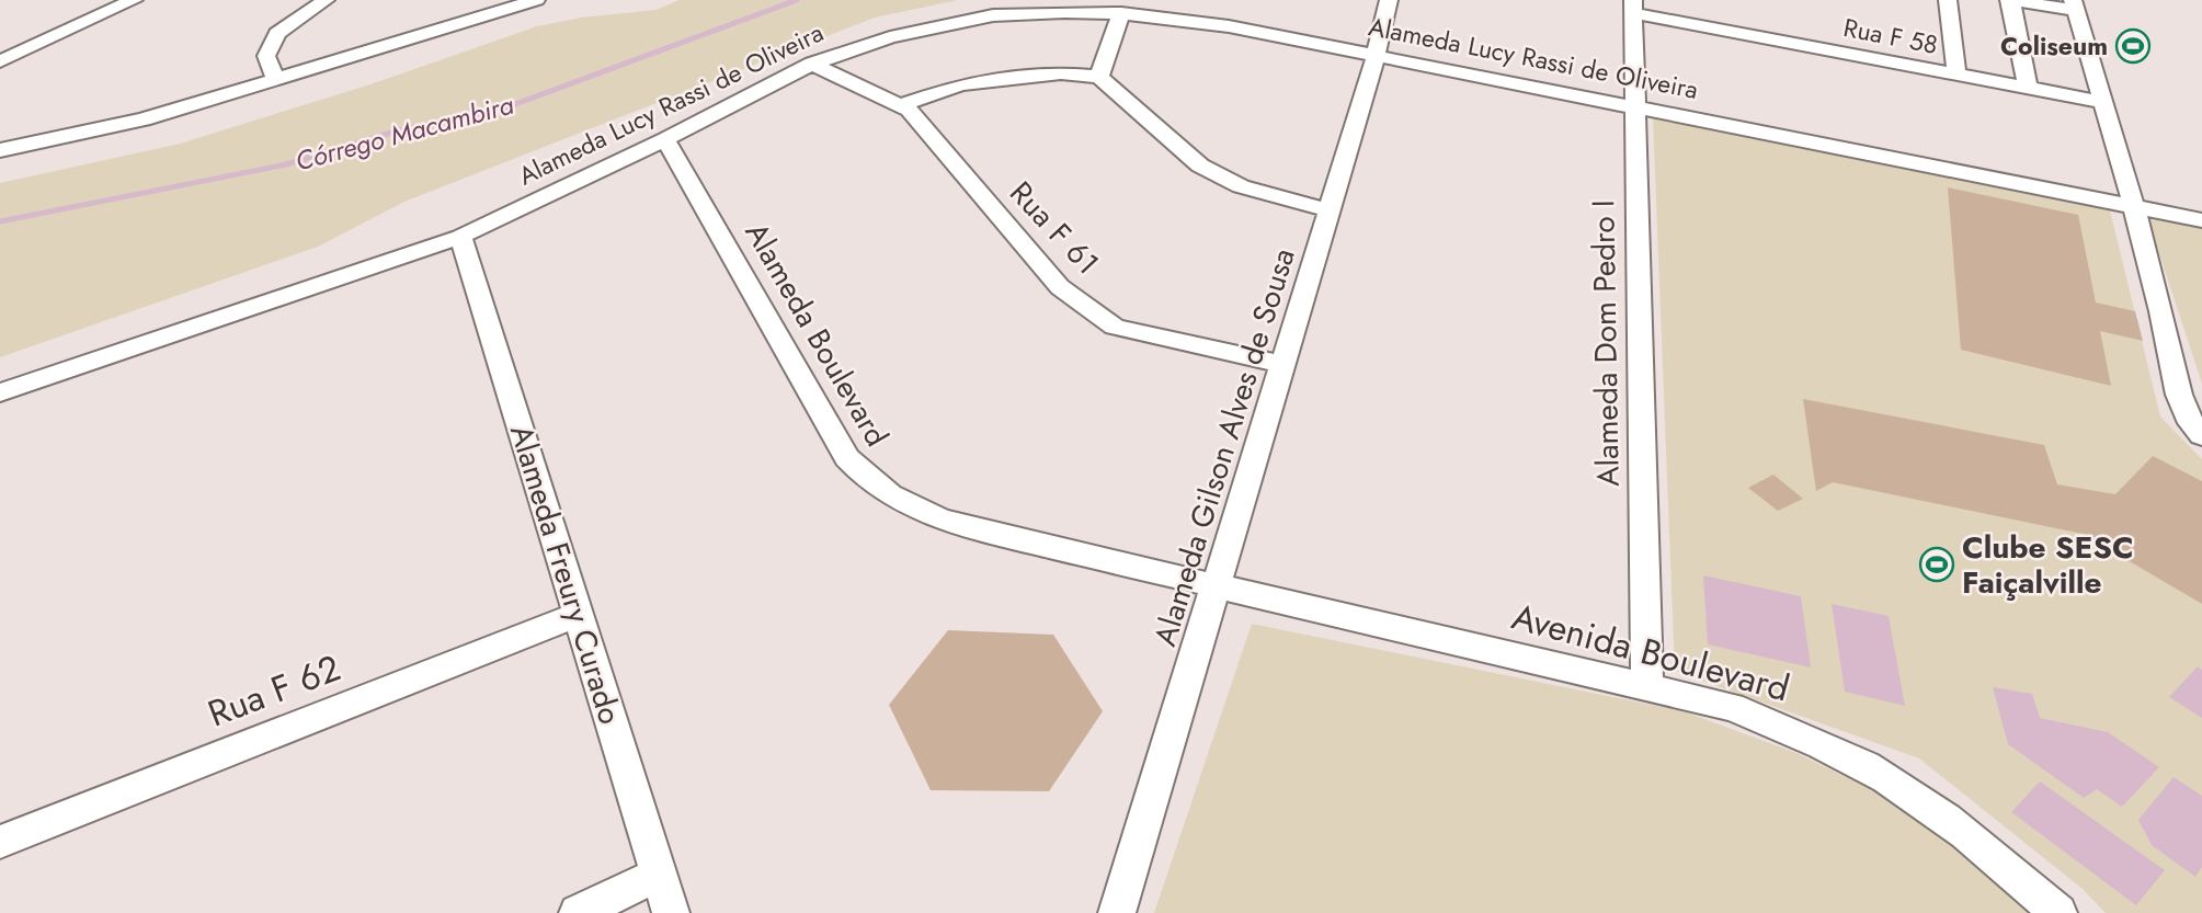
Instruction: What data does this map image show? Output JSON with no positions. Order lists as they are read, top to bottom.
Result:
{
  "streets": {
    "street": [
      "Rua F 58",
      "Alameda Lucy Rassi de Oliveira",
      "Rua F 61",
      "Alameda Boulevard",
      "Alameda Dom Pedro I",
      "Alameda Gilson Alves de Sousa",
      "Alameda Freury Curado",
      "Avenida Boulevard",
      "Rua F 62"
    ]
  },
  "crossings": [
    ["Rua F 58", "Alameda Dom Pedro I"],
    ["Alameda Lucy Rassi de Oliveira", "Rua F 61"],
    ["Alameda Lucy Rassi de Oliveira", "Alameda Boulevard"],
    ["Alameda Lucy Rassi de Oliveira", "Alameda Dom Pedro I"],
    ["Alameda Lucy Rassi de Oliveira", "Alameda Gilson Alves de Sousa"],
    ["Alameda Lucy Rassi de Oliveira", "Alameda Freury Curado"],
    ["Rua F 61", "Alameda Gilson Alves de Sousa"],
    ["Alameda Boulevard", "Alameda Gilson Alves de Sousa"],
    ["Alameda Boulevard", "Avenida Boulevard"],
    ["Alameda Dom Pedro I", "Avenida Boulevard"],
    ["Alameda Gilson Alves de Sousa", "Avenida Boulevard"],
    ["Alameda Freury Curado", "Rua F 62"]
  ],
  "water": ["Córrego Macambira"],
  "places": {
    "sports": ["Coliseum", "Clube SESC Faiçalville"]
  }
}
